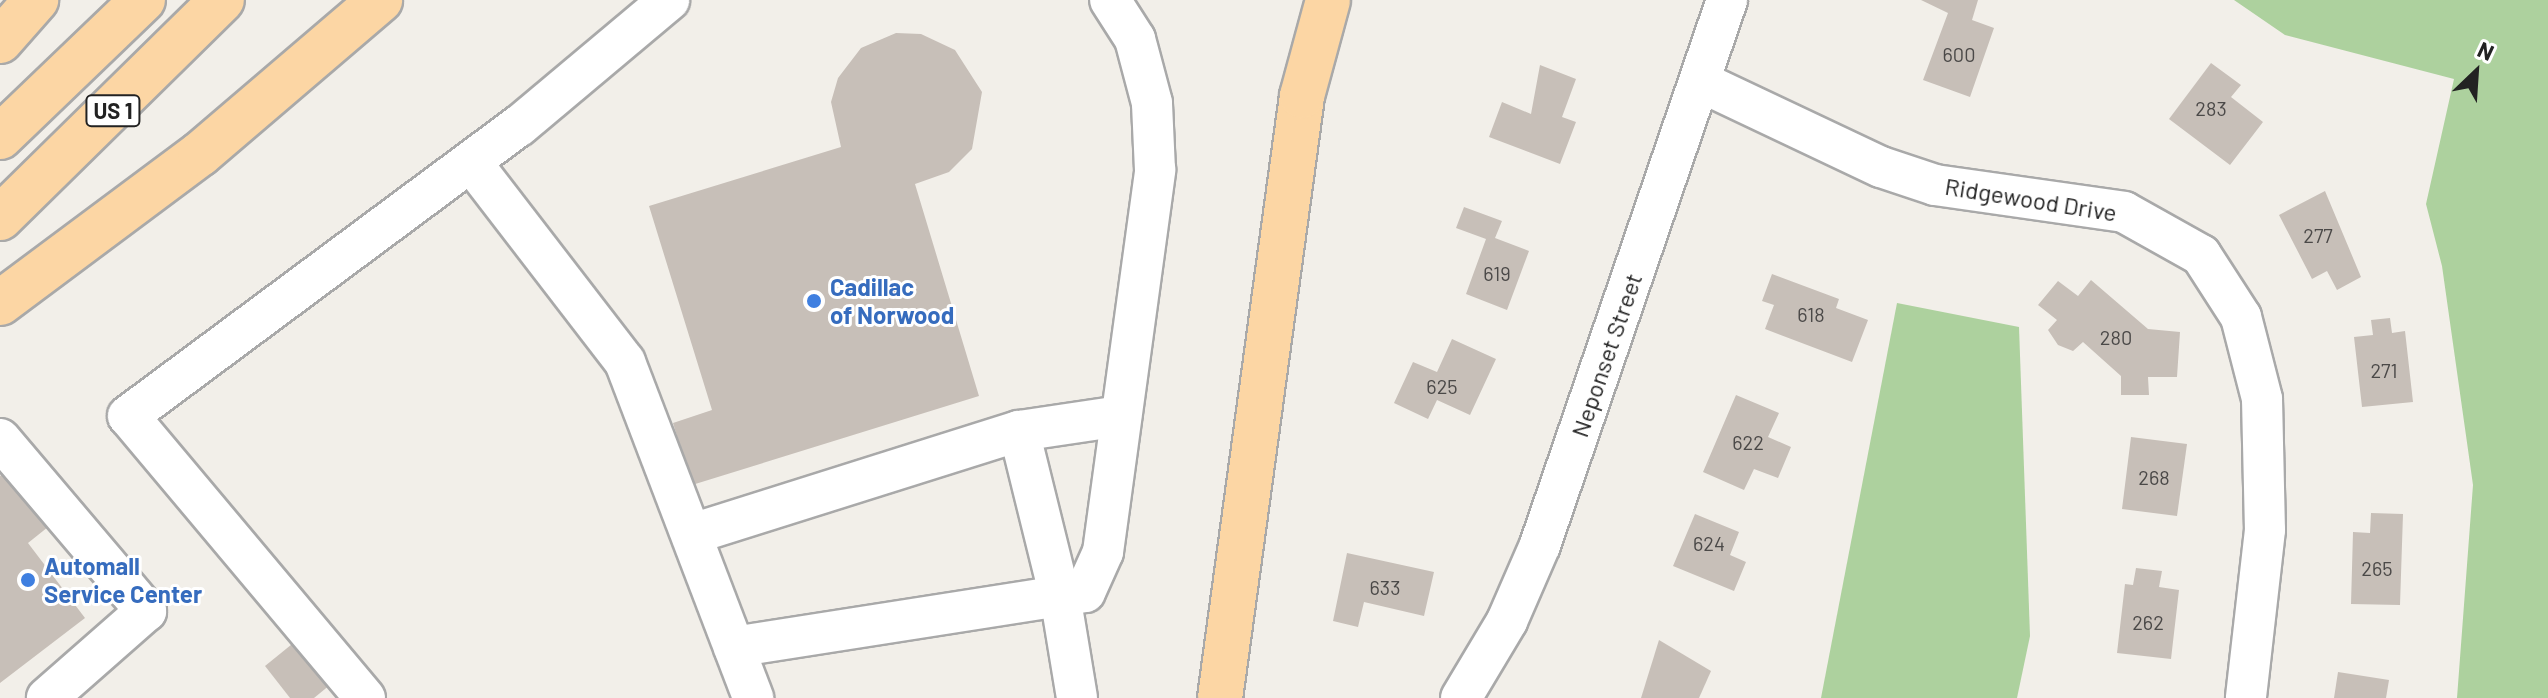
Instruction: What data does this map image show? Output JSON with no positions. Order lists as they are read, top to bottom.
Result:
{
  "streets": {
    "main road": ["US 1"],
    "street": ["Ridgewood Drive", "Neponset Street"]
  },
  "crossings": [
    ["Ridgewood Drive", "Neponset Street"]
  ],
  "places": ["Cadillac of Norwood", "Automall Service Center"],
  "house_numbers": [
    "600",
    "283",
    "277",
    "619",
    "618",
    "280",
    "271",
    "625",
    "622",
    "268",
    "624",
    "265",
    "633",
    "262"
  ],
  "north": "top right"
}
